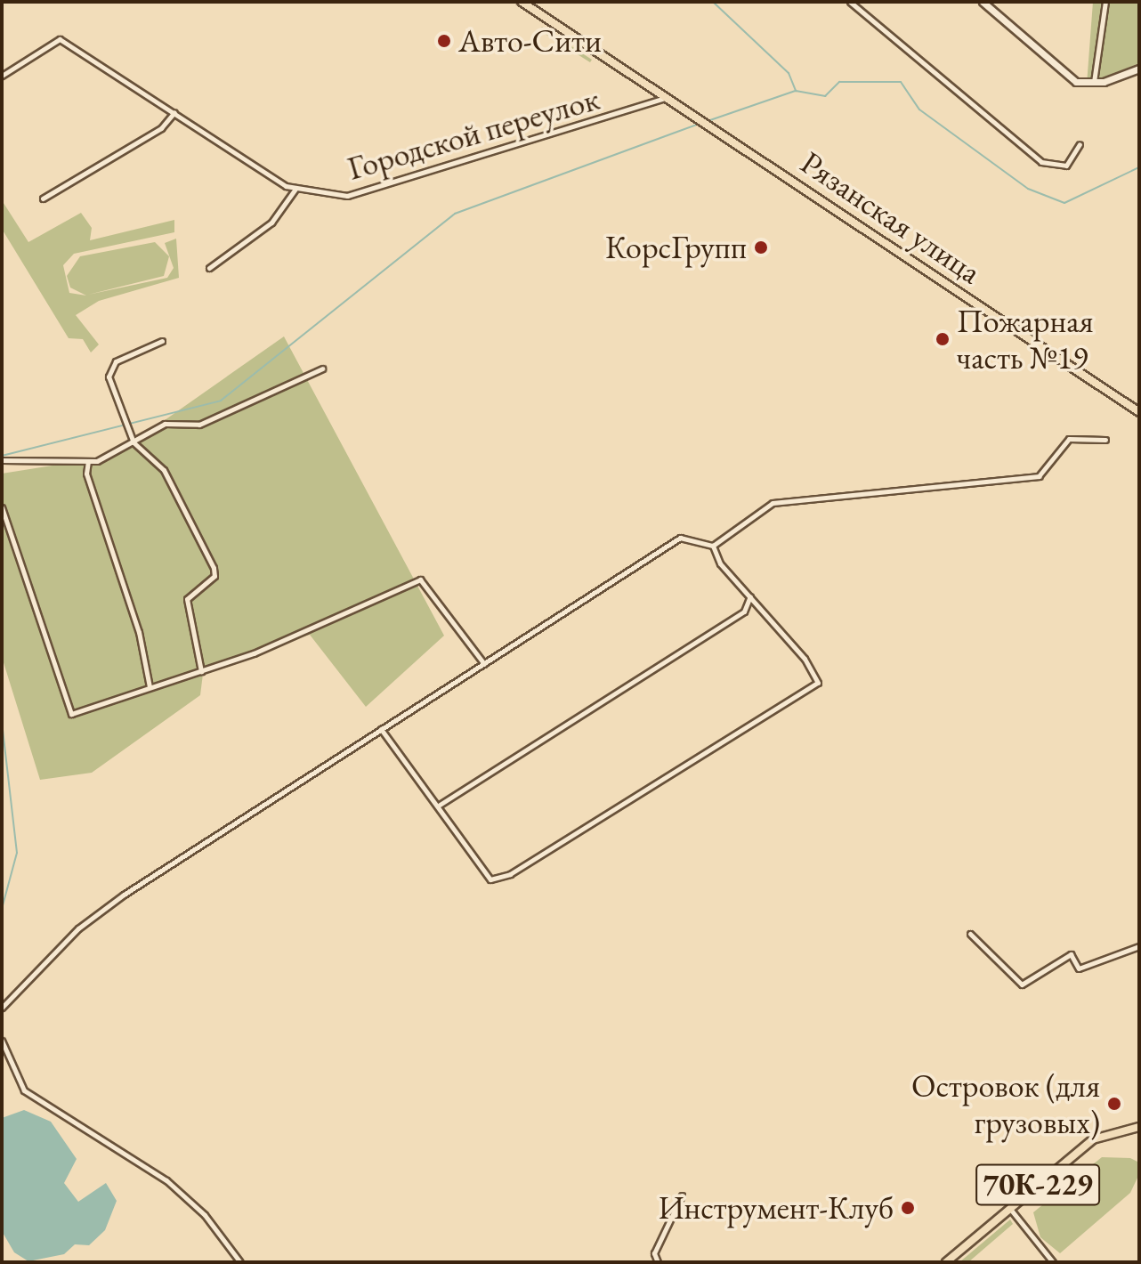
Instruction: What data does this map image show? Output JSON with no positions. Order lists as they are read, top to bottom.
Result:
{
  "streets": {
    "main road": ["Рязанская улица", "70К-229"],
    "street": ["Городской переулок"]
  },
  "crossings": [
    ["Городской переулок", "Рязанская улица"]
  ],
  "places": [
    "Авто-Сити",
    "КорсГрупп",
    "Пожарная часть №19",
    "Островок (для грузовых)",
    "Инструмент-Клуб"
  ]
}
